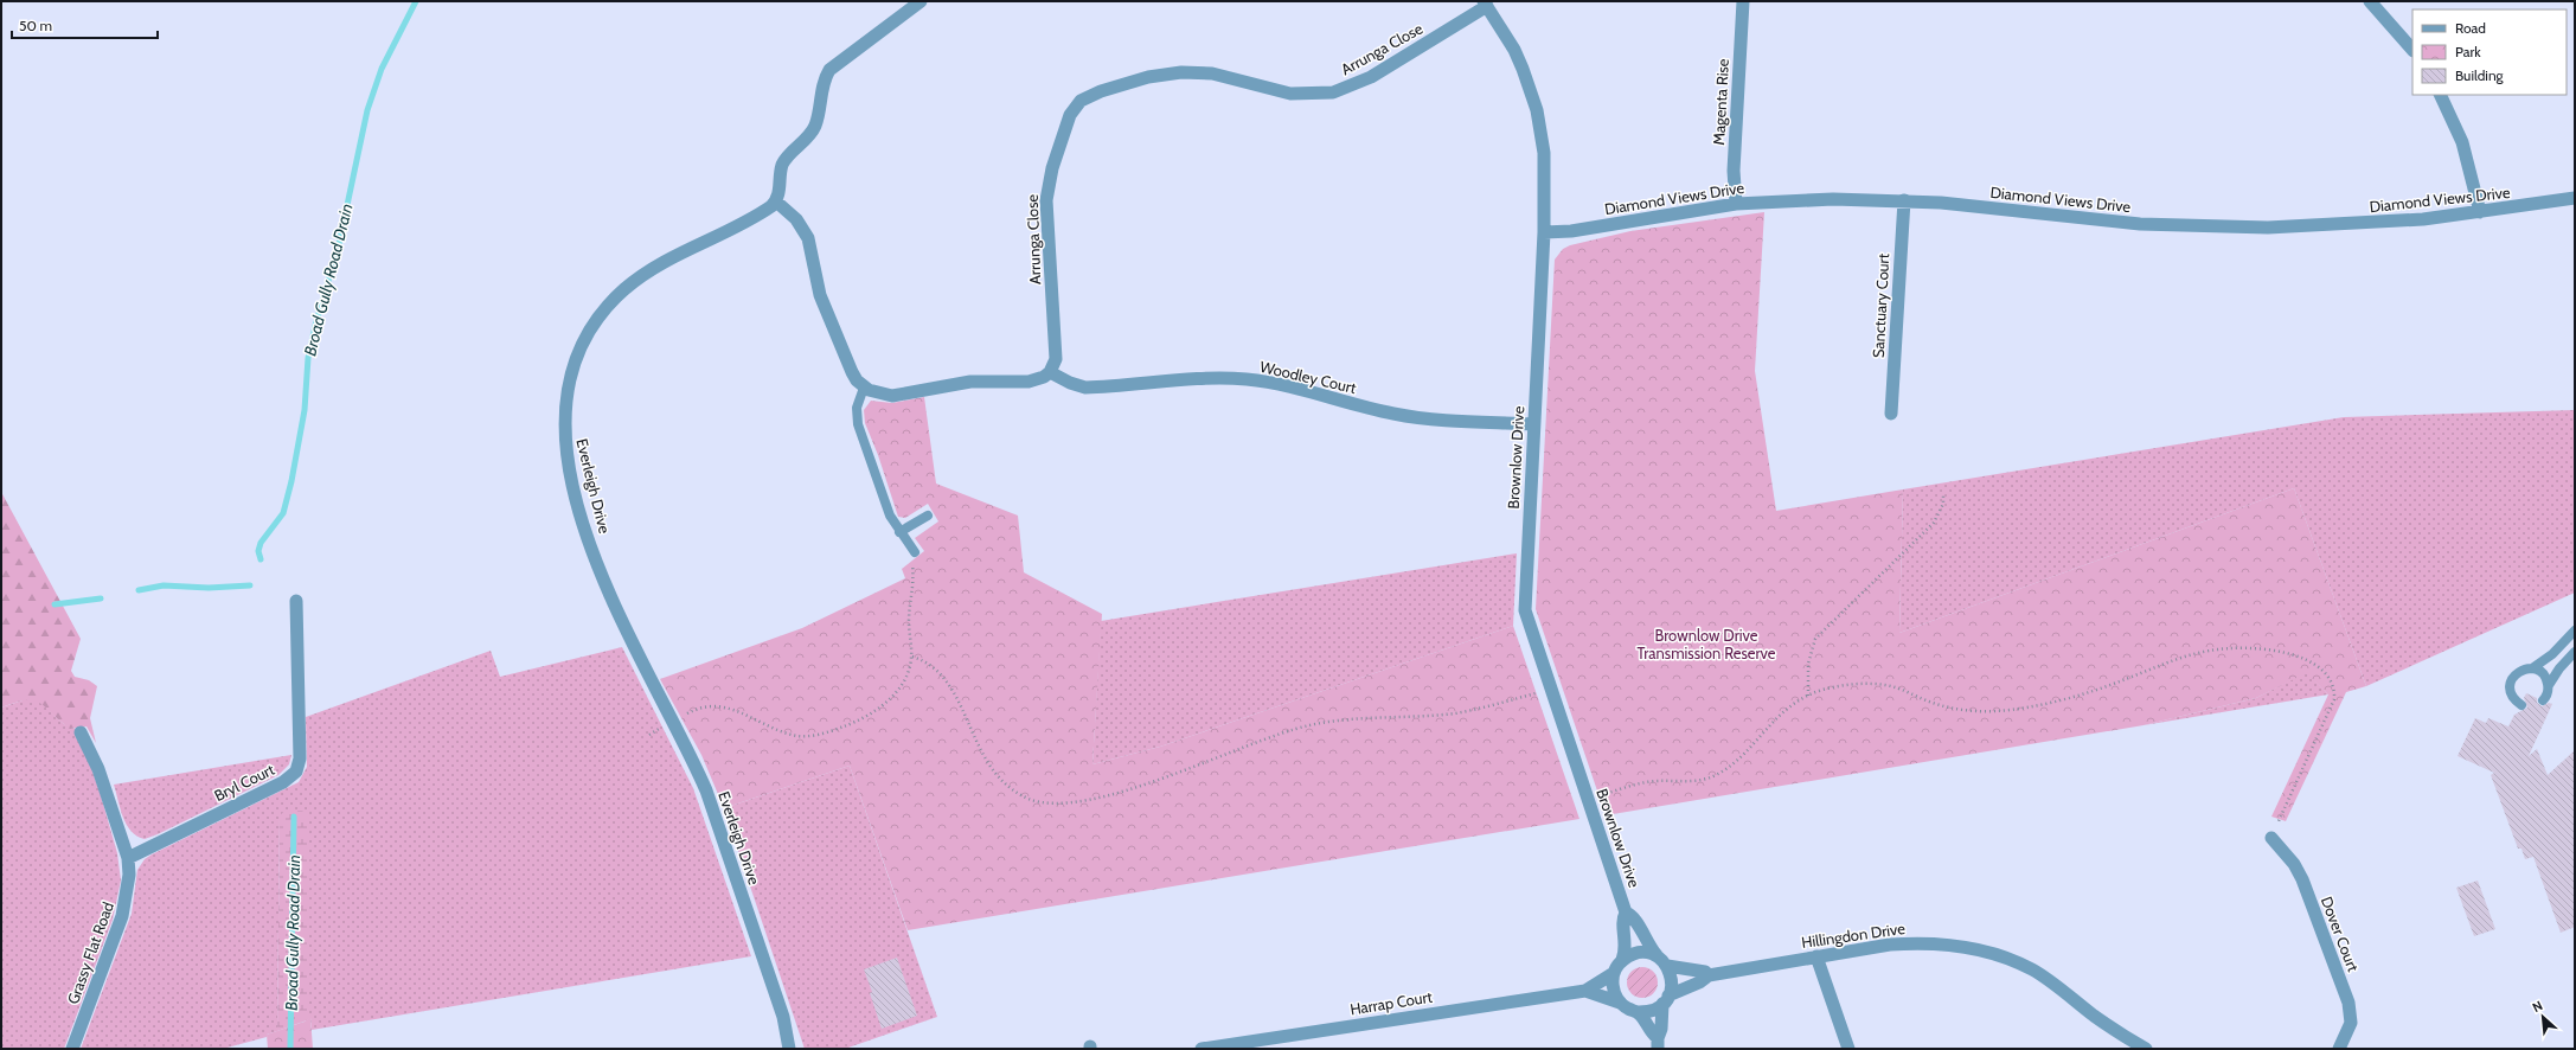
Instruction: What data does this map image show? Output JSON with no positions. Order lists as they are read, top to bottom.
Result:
{
  "streets": {
    "street": [
      "Arrunga Close",
      "Magenta Rise",
      "Diamond Views Drive",
      "Sanctuary Court",
      "Woodley Court",
      "Brownlow Drive",
      "Everleigh Drive",
      "Bryl Court",
      "Dover Court",
      "Hillingdon Drive",
      "Grassy Flat Road",
      "Harrap Court"
    ]
  },
  "crossings": [
    ["Arrunga Close", "Woodley Court"],
    ["Arrunga Close", "Brownlow Drive"],
    ["Magenta Rise", "Diamond Views Drive"],
    ["Diamond Views Drive", "Sanctuary Court"],
    ["Diamond Views Drive", "Brownlow Drive"],
    ["Woodley Court", "Brownlow Drive"],
    ["Brownlow Drive", "Hillingdon Drive"],
    ["Brownlow Drive", "Harrap Court"],
    ["Bryl Court", "Grassy Flat Road"],
    ["Hillingdon Drive", "Harrap Court"]
  ],
  "water": ["Broad Gully Road Drain"],
  "parks": ["Brownlow Drive Transmission Reserve"],
  "legend": ["Road", "Park", "Building"],
  "scale_bar": "50 m",
  "north": "top left"
}
